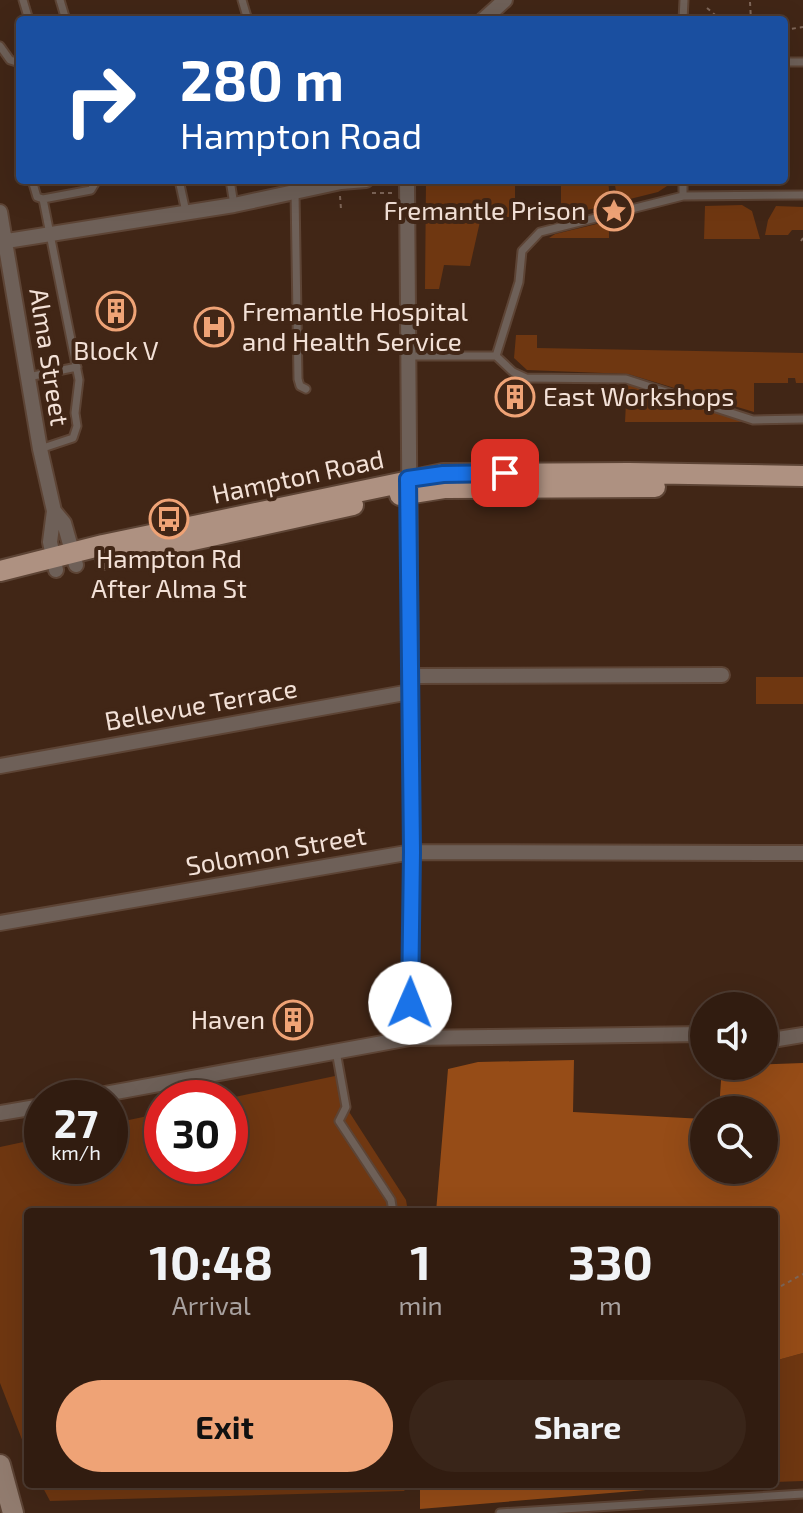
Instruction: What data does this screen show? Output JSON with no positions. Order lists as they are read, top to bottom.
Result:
{
  "streets": {
    "main road": ["Hampton Road"],
    "street": ["Alma Street", "Bellevue Terrace", "Solomon Street"]
  },
  "crossings": [
    ["Alma Street", "Hampton Road"]
  ],
  "places": {
    "place": ["Fremantle Prison"],
    "building": ["Block V", "East Workshops", "Haven"],
    "hospital": ["Fremantle Hospital and Health Service"],
    "bus stop": ["Hampton Rd After Alma St"]
  },
  "page": {
    "turn": ["280 m", "Hampton Road"],
    "speed": "27 km/h",
    "limit": "30",
    "eta": [
      "10:48",
      "Arrival",
      "1",
      "min",
      "330",
      "m"
    ],
    "buttons": ["Exit", "Share"]
  }
}
